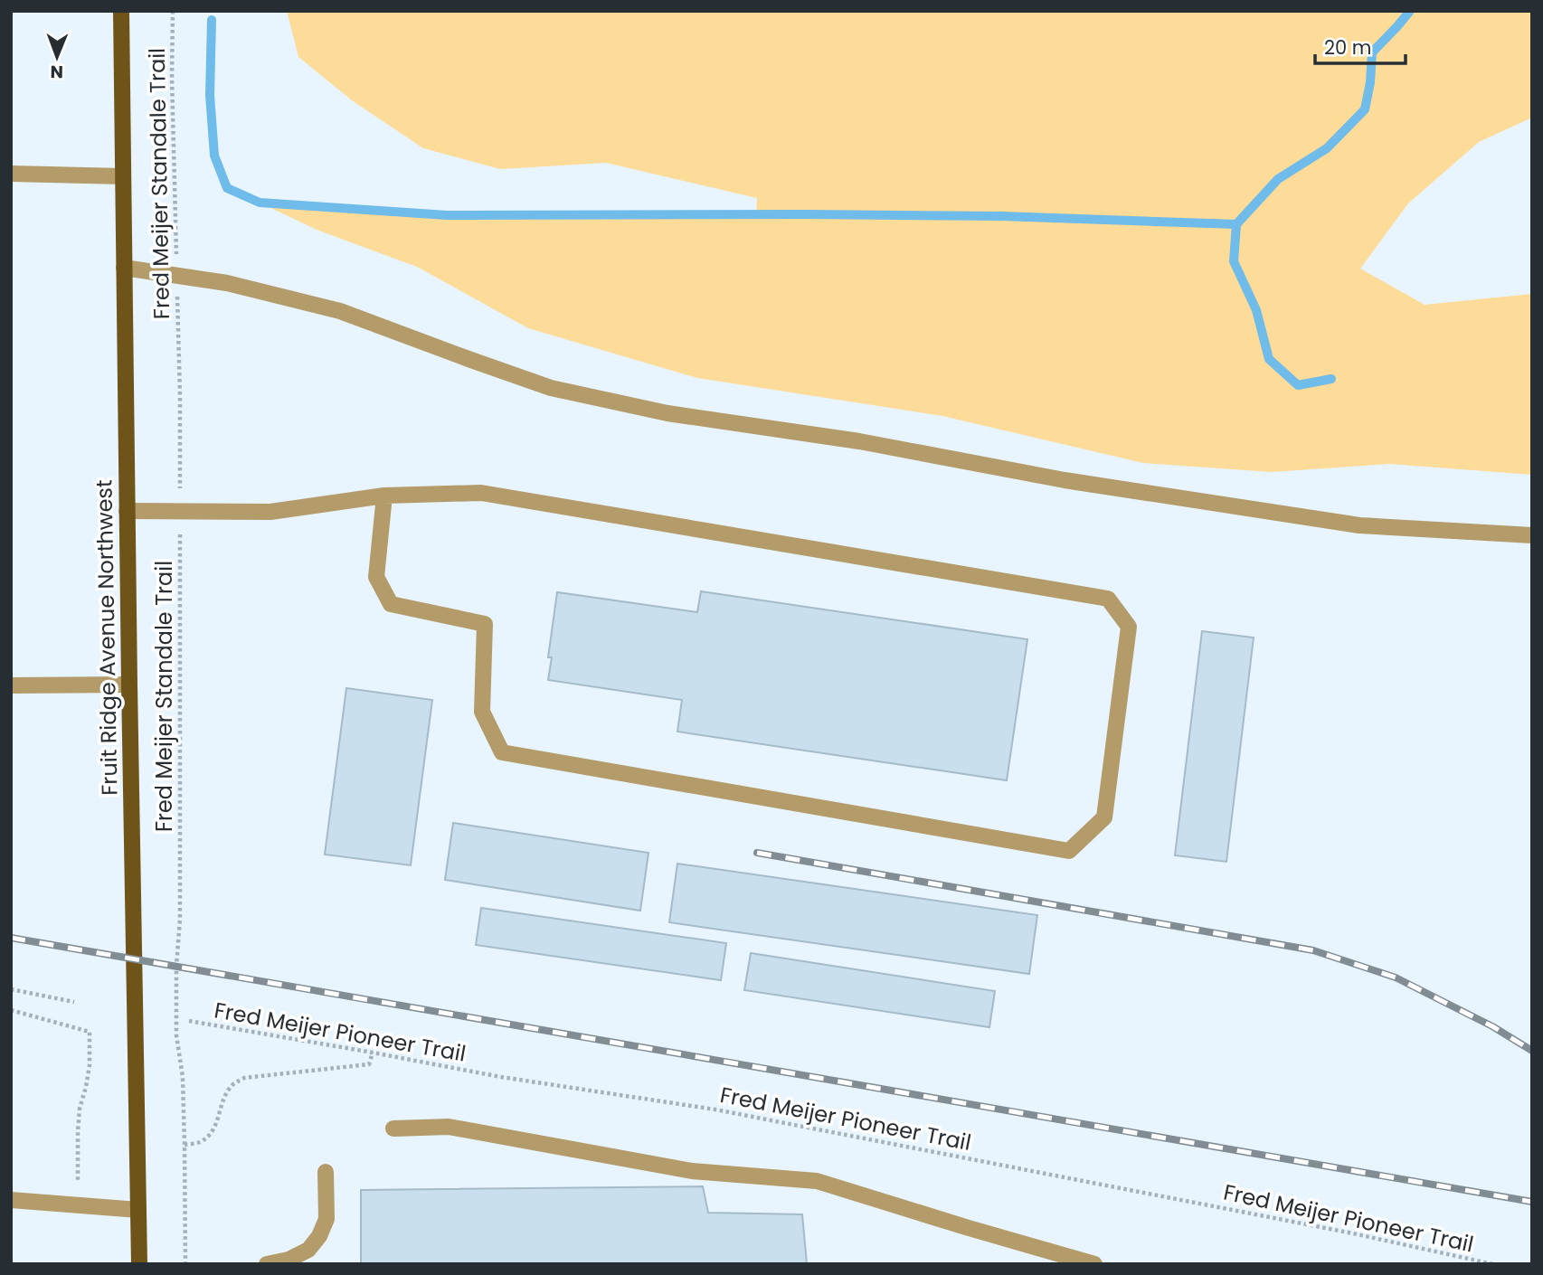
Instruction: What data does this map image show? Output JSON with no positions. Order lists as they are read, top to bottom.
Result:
{
  "streets": {
    "main road": ["Fruit Ridge Avenue Northwest"],
    "path": ["Fred Meijer Standale Trail", "Fred Meijer Pioneer Trail"]
  },
  "scale_bar": "20 m",
  "north": "bottom"
}
